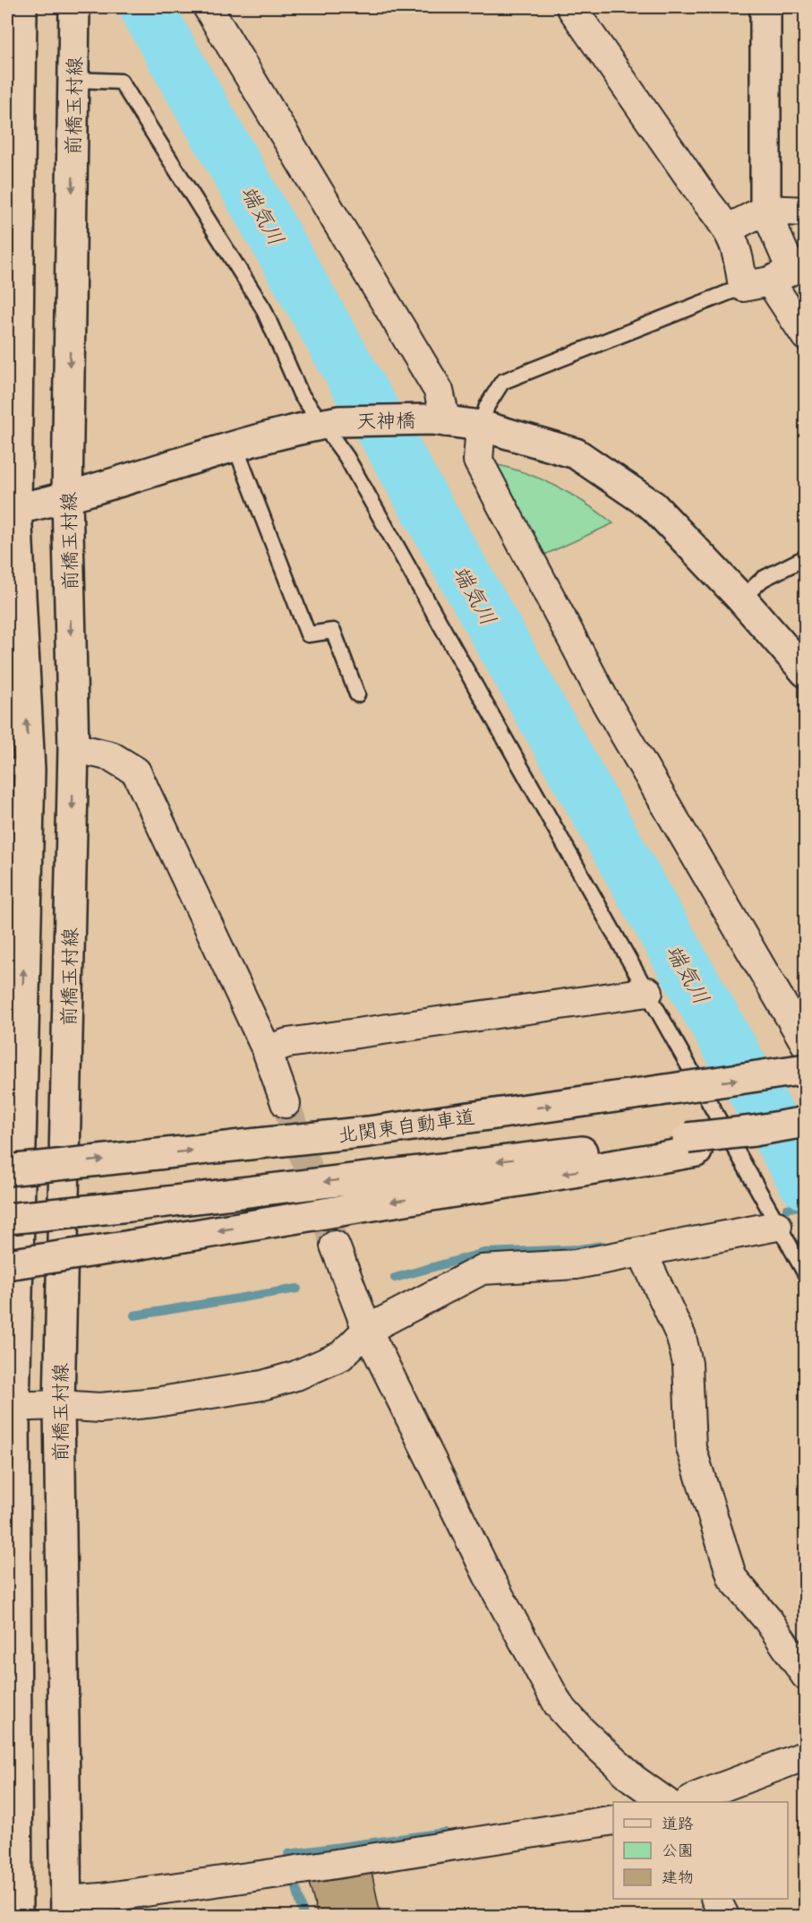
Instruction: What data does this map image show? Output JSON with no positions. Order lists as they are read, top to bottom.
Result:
{
  "streets": {
    "main road": ["前橋玉村線", "天神橋", "北関東自動車道"]
  },
  "crossings": [
    ["前橋玉村線", "天神橋"]
  ],
  "water": ["端気川"],
  "legend": ["道路", "公園", "建物"]
}
